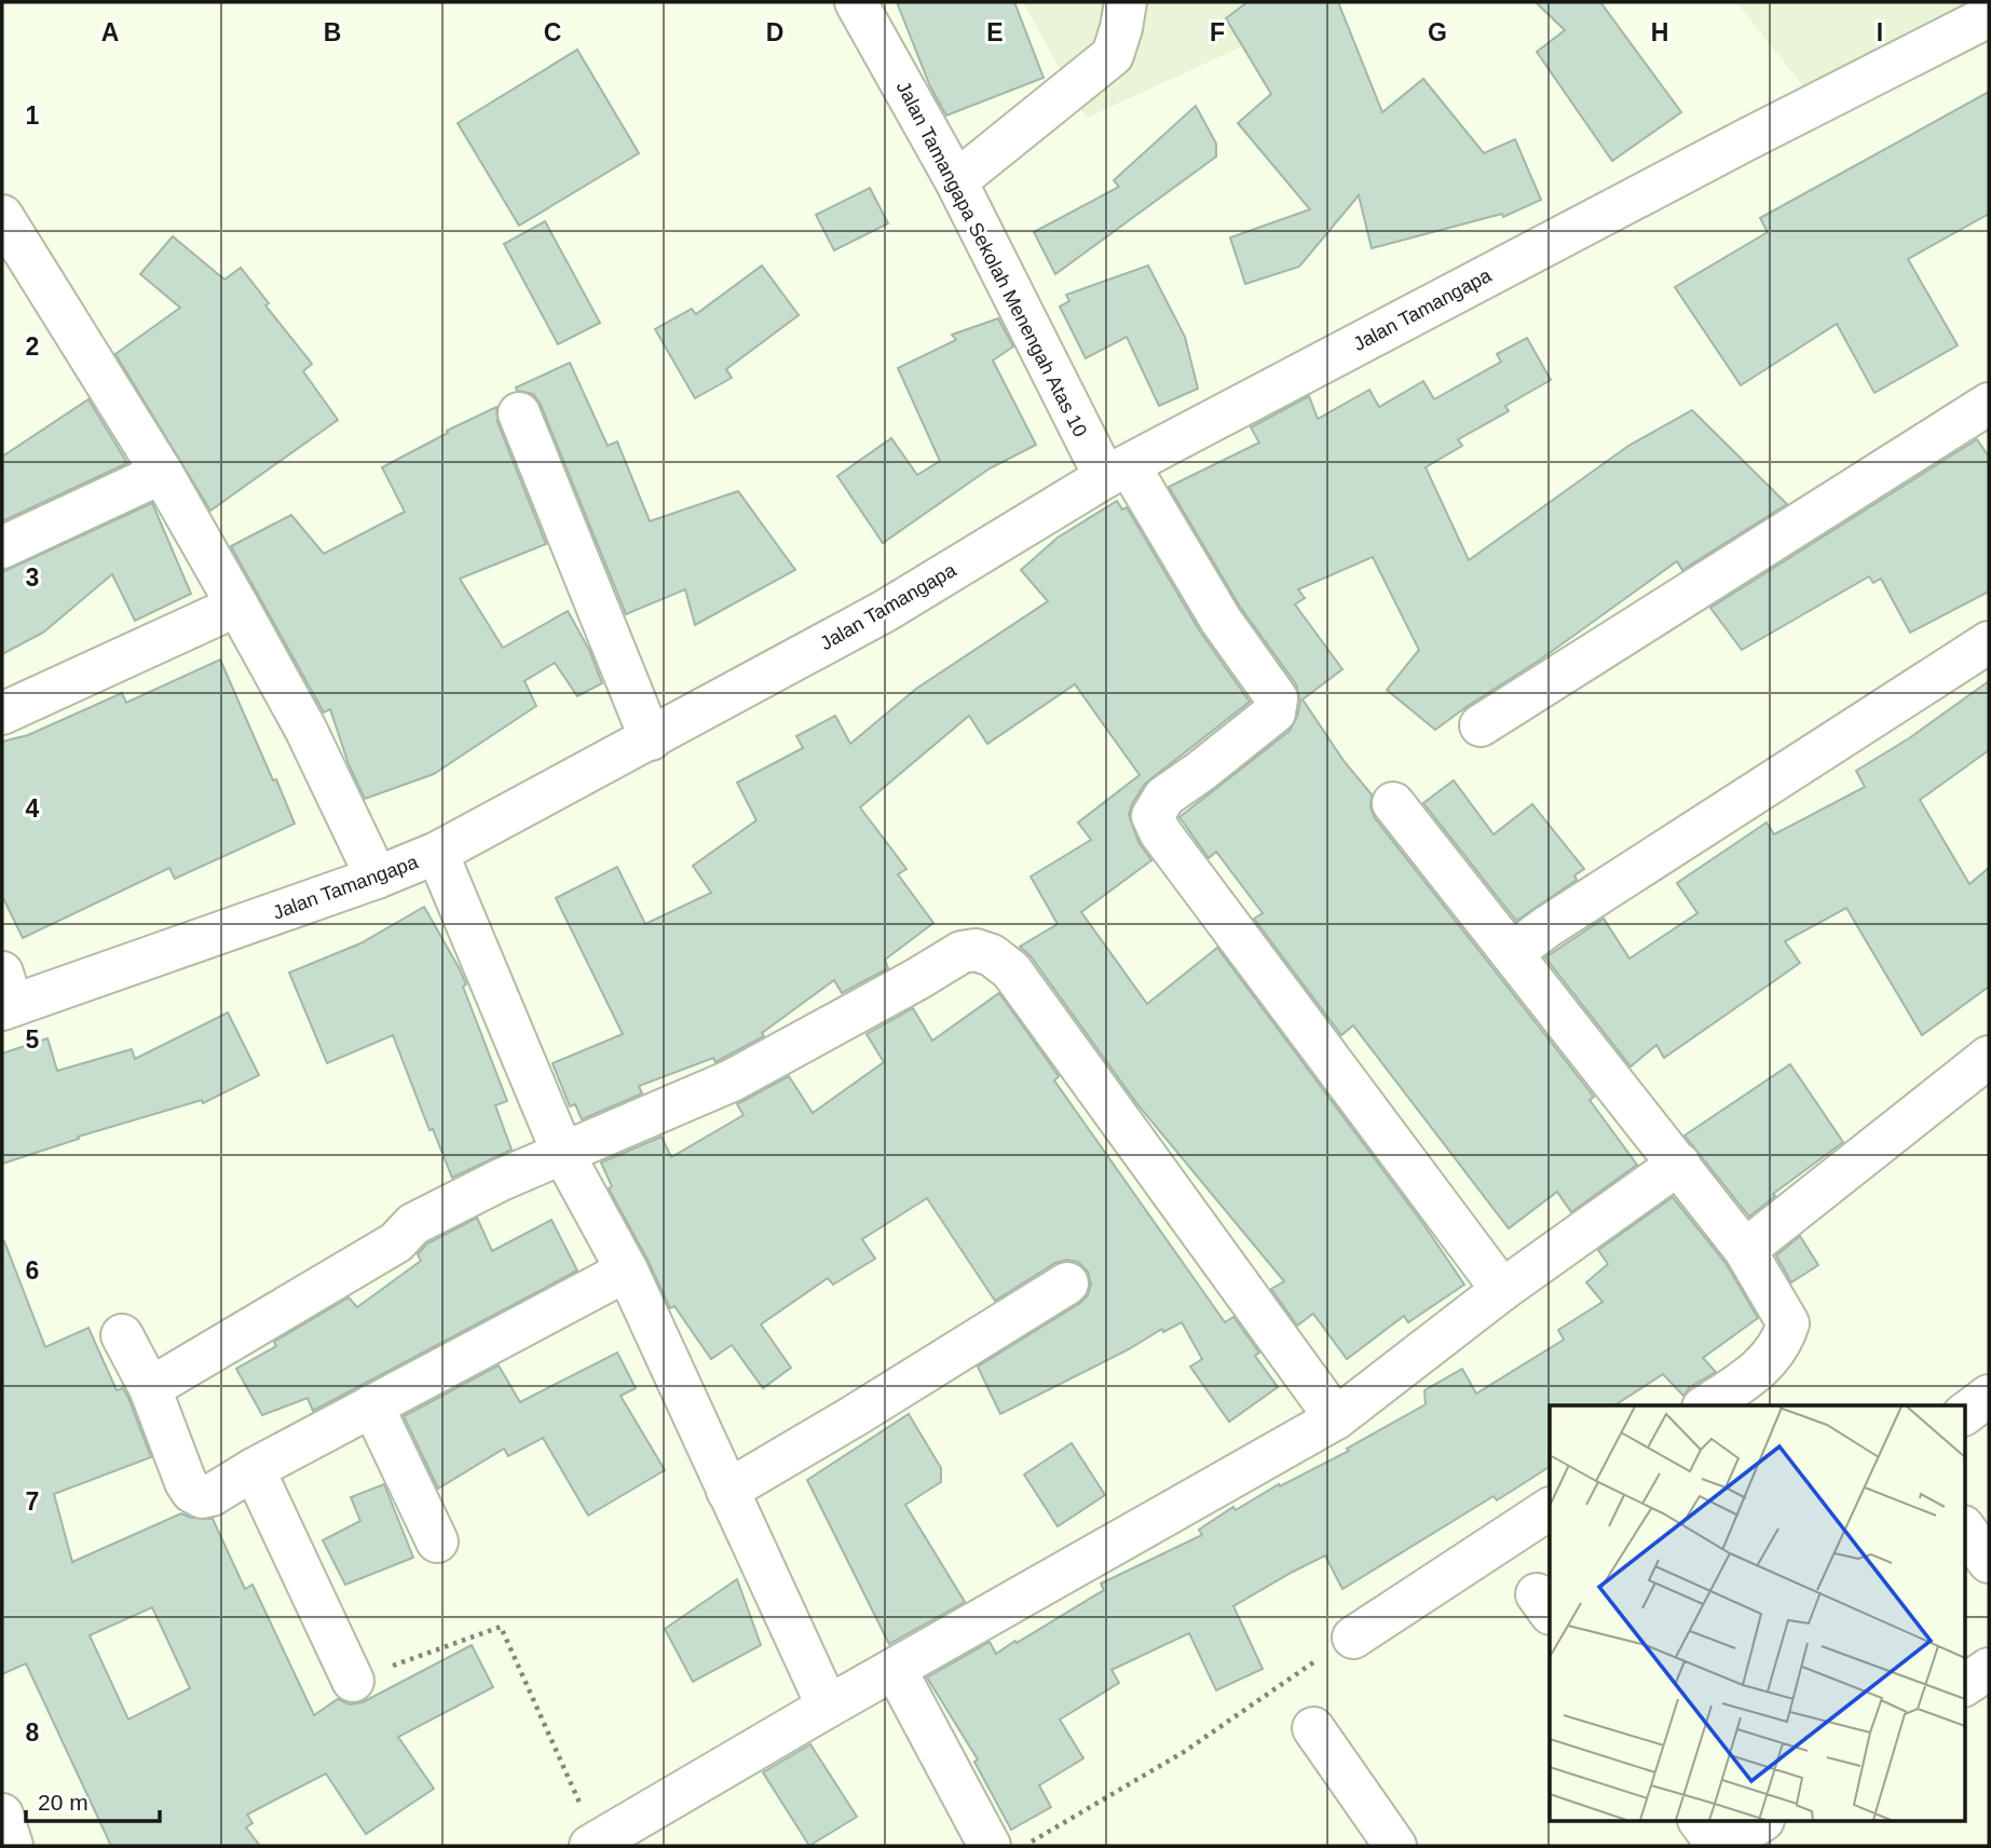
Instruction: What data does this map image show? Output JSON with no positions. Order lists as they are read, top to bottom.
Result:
{
  "streets": {
    "street": ["Jalan Tamangapa Sekolah Menengah Atas 10", "Jalan Tamangapa"]
  },
  "crossings": [
    ["Jalan Tamangapa Sekolah Menengah Atas 10", "Jalan Tamangapa"]
  ],
  "scale_bar": "20 m",
  "grid": {
    "columns": [
      "A",
      "B",
      "C",
      "D",
      "E",
      "F",
      "G",
      "H",
      "I"
    ],
    "rows": [
      "1",
      "2",
      "3",
      "4",
      "5",
      "6",
      "7",
      "8"
    ]
  }
}
